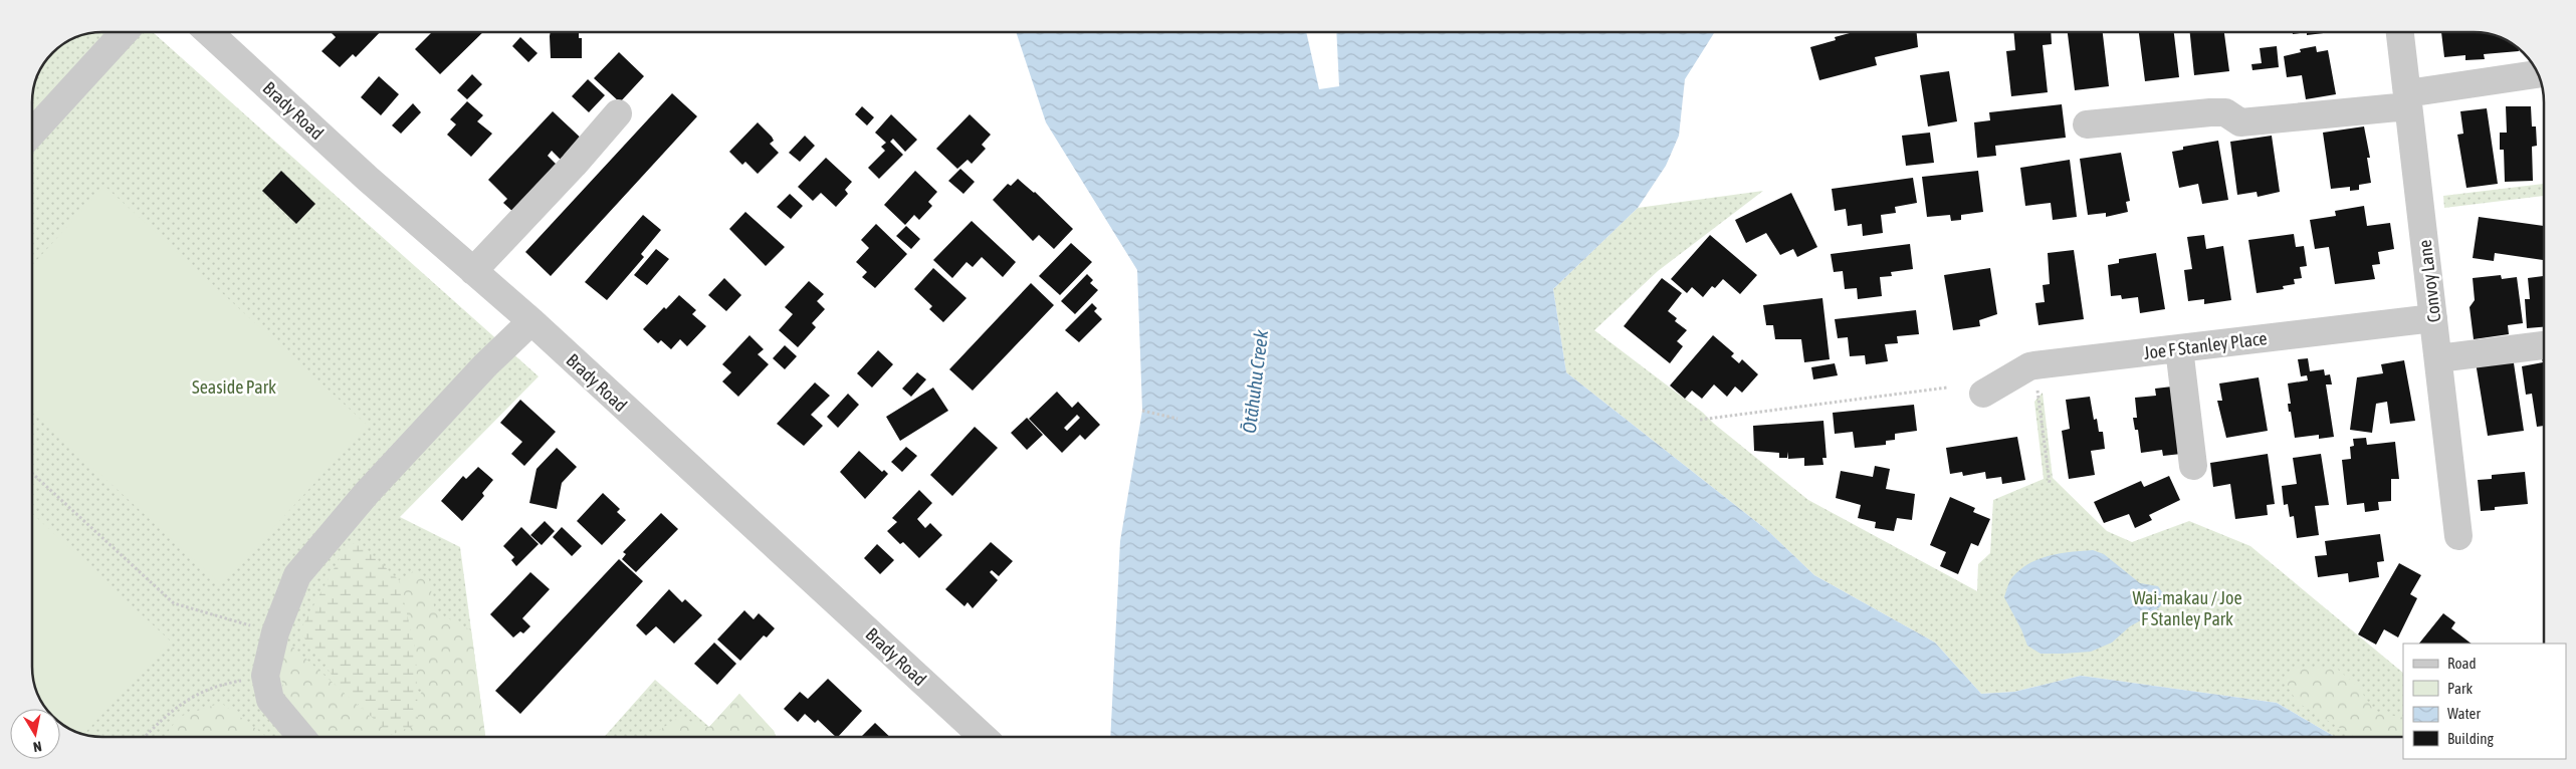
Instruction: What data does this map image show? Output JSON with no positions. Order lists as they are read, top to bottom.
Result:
{
  "streets": {
    "street": ["Brady Road", "Convoy Lane", "Joe F Stanley Place"]
  },
  "crossings": [
    ["Convoy Lane", "Joe F Stanley Place"]
  ],
  "water": ["Ōtāhuhu Creek"],
  "parks": ["Seaside Park", "Wai-makau / Joe F Stanley Park"],
  "legend": [
    "Road",
    "Park",
    "Water",
    "Building"
  ],
  "north": "bottom"
}
